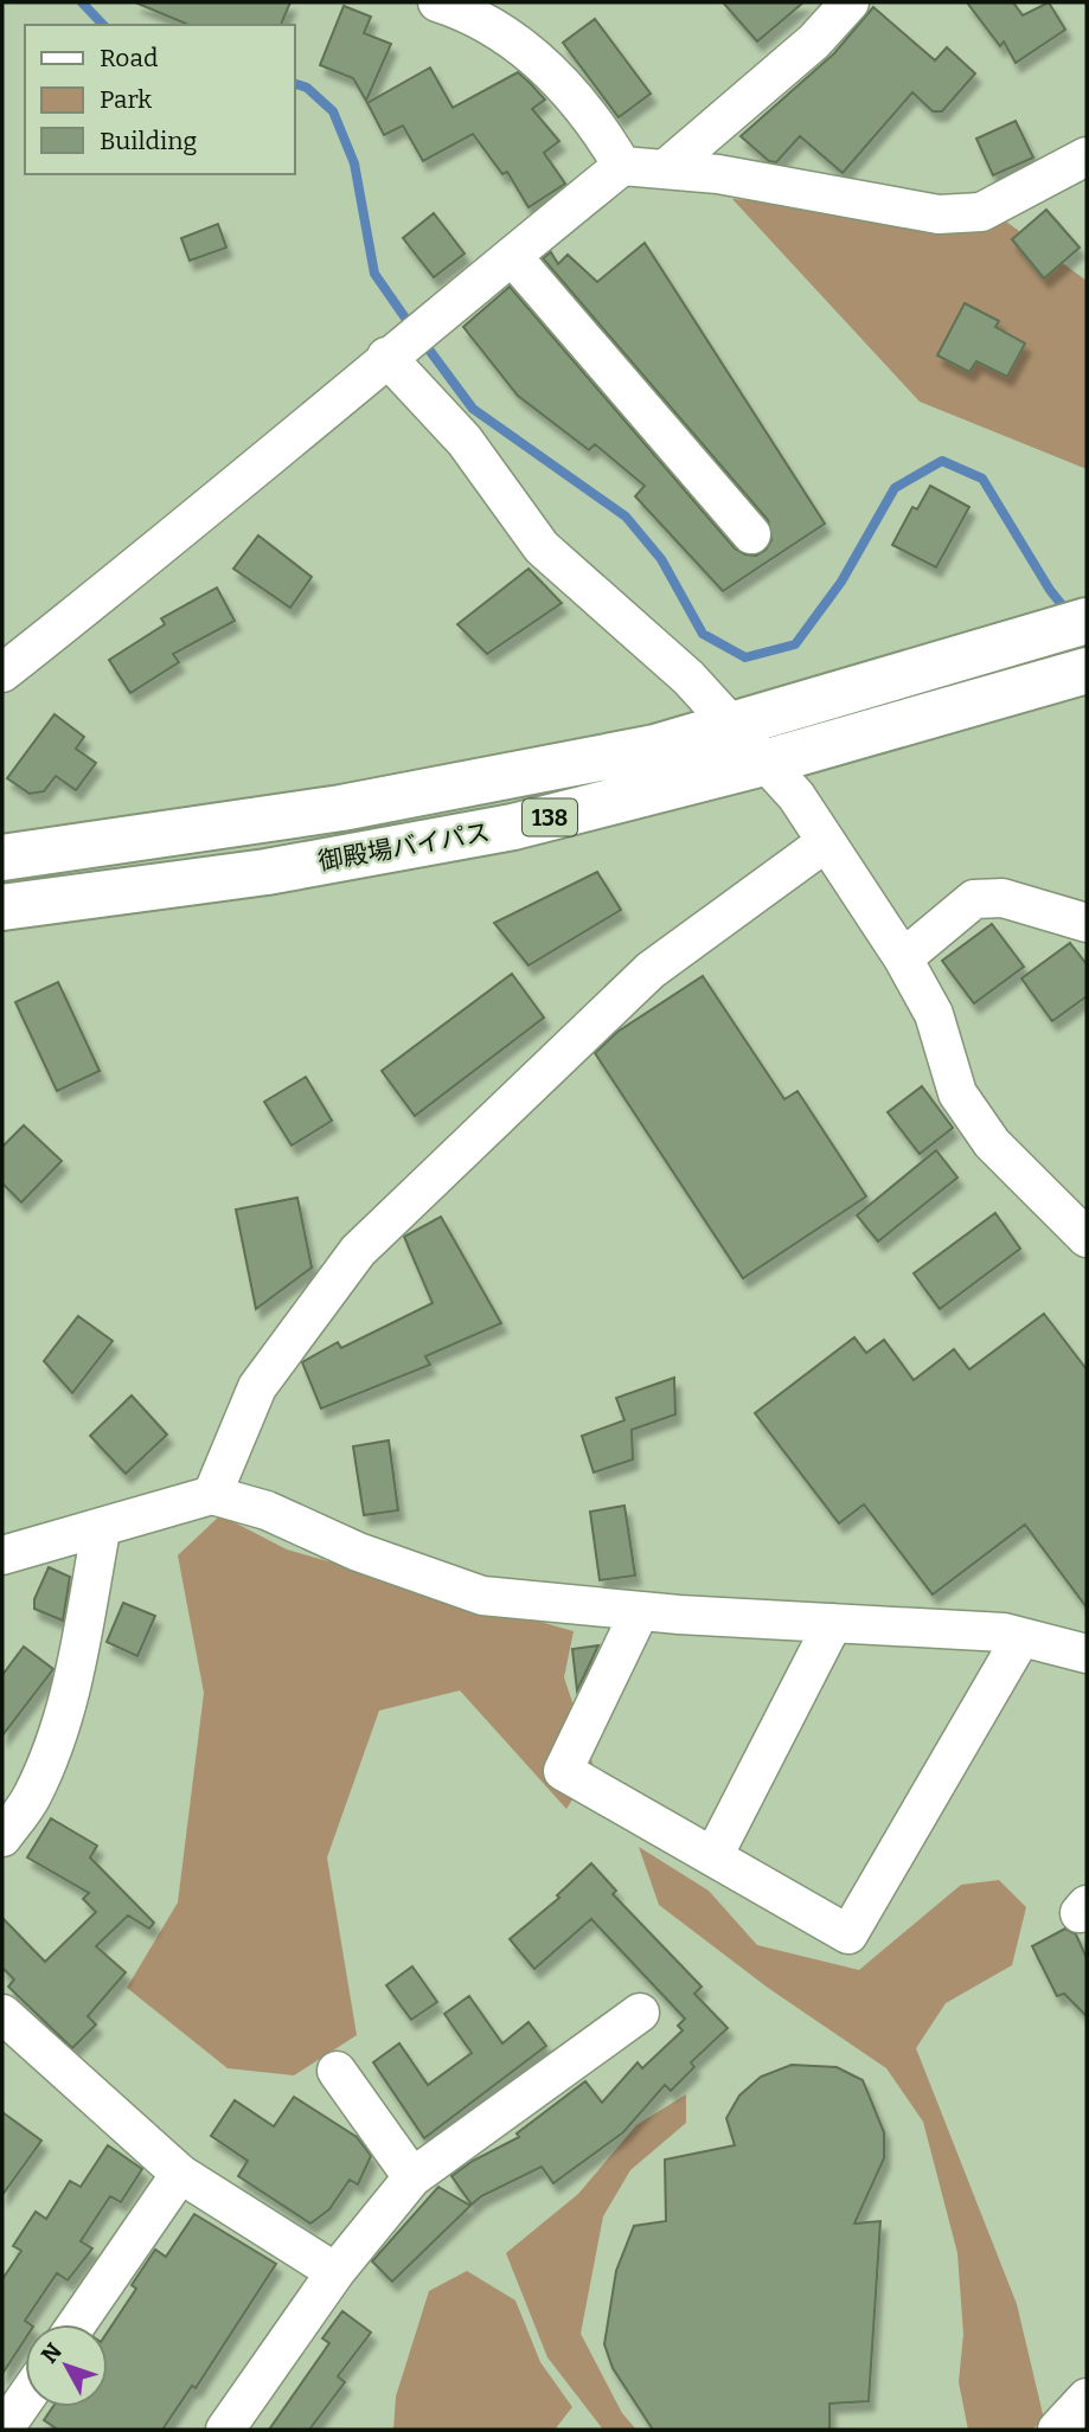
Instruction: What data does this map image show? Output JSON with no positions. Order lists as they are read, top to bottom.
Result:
{
  "streets": {
    "highway": ["138", "御殿場バイパス"]
  },
  "legend": ["Road", "Park", "Building"],
  "north": "top left"
}
